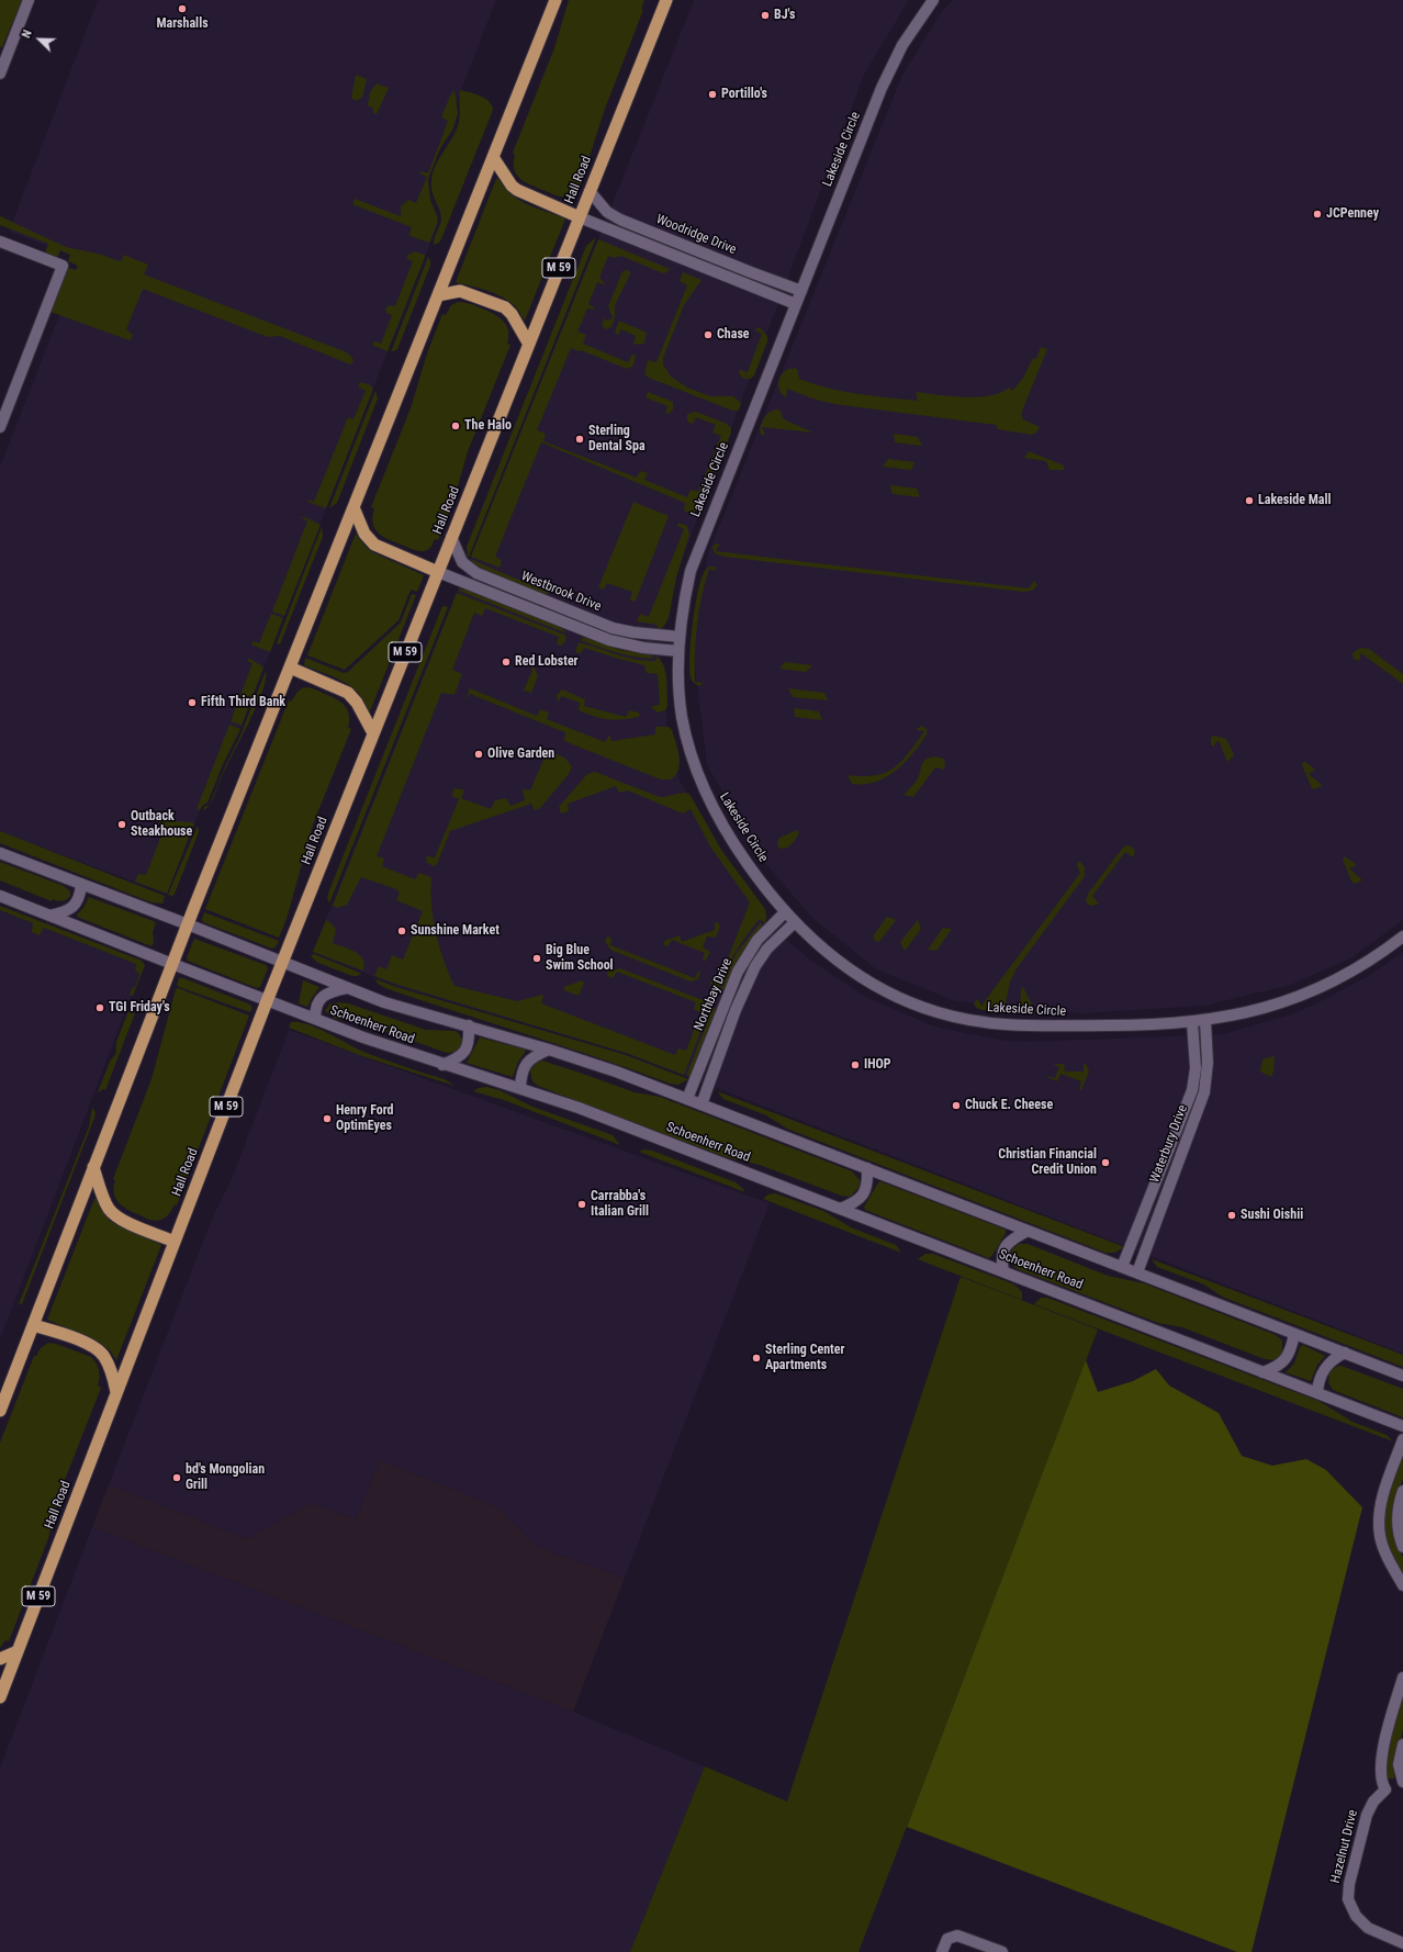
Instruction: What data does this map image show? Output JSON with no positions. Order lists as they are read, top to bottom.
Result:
{
  "streets": {
    "highway": ["Hall Road", "M 59"],
    "street": [
      "Lakeside Circle",
      "Woodridge Drive",
      "Westbrook Drive",
      "Northbay Drive",
      "Schoenherr Road",
      "Waterbury Drive",
      "Hazelnut Drive"
    ]
  },
  "crossings": [
    ["Lakeside Circle", "Woodridge Drive"],
    ["Lakeside Circle", "Westbrook Drive"],
    ["Lakeside Circle", "Northbay Drive"],
    ["Lakeside Circle", "Waterbury Drive"],
    ["Hall Road", "Woodridge Drive"],
    ["Hall Road", "Westbrook Drive"],
    ["Hall Road", "Schoenherr Road"],
    ["Northbay Drive", "Schoenherr Road"],
    ["Schoenherr Road", "Waterbury Drive"]
  ],
  "places": [
    "Marshalls",
    "BJ's",
    "Portillo's",
    "JCPenney",
    "Chase",
    "The Halo",
    "Sterling Dental Spa",
    "Lakeside Mall",
    "Red Lobster",
    "Fifth Third Bank",
    "Olive Garden",
    "Outback Steakhouse",
    "Sunshine Market",
    "Big Blue Swim School",
    "TGI Friday's",
    "IHOP",
    "Chuck E. Cheese",
    "Henry Ford OptimEyes",
    "Christian Financial Credit Union",
    "Carrabba's Italian Grill",
    "Sushi Oishii",
    "Sterling Center Apartments",
    "bd's Mongolian Grill"
  ],
  "north": "top left"
}
